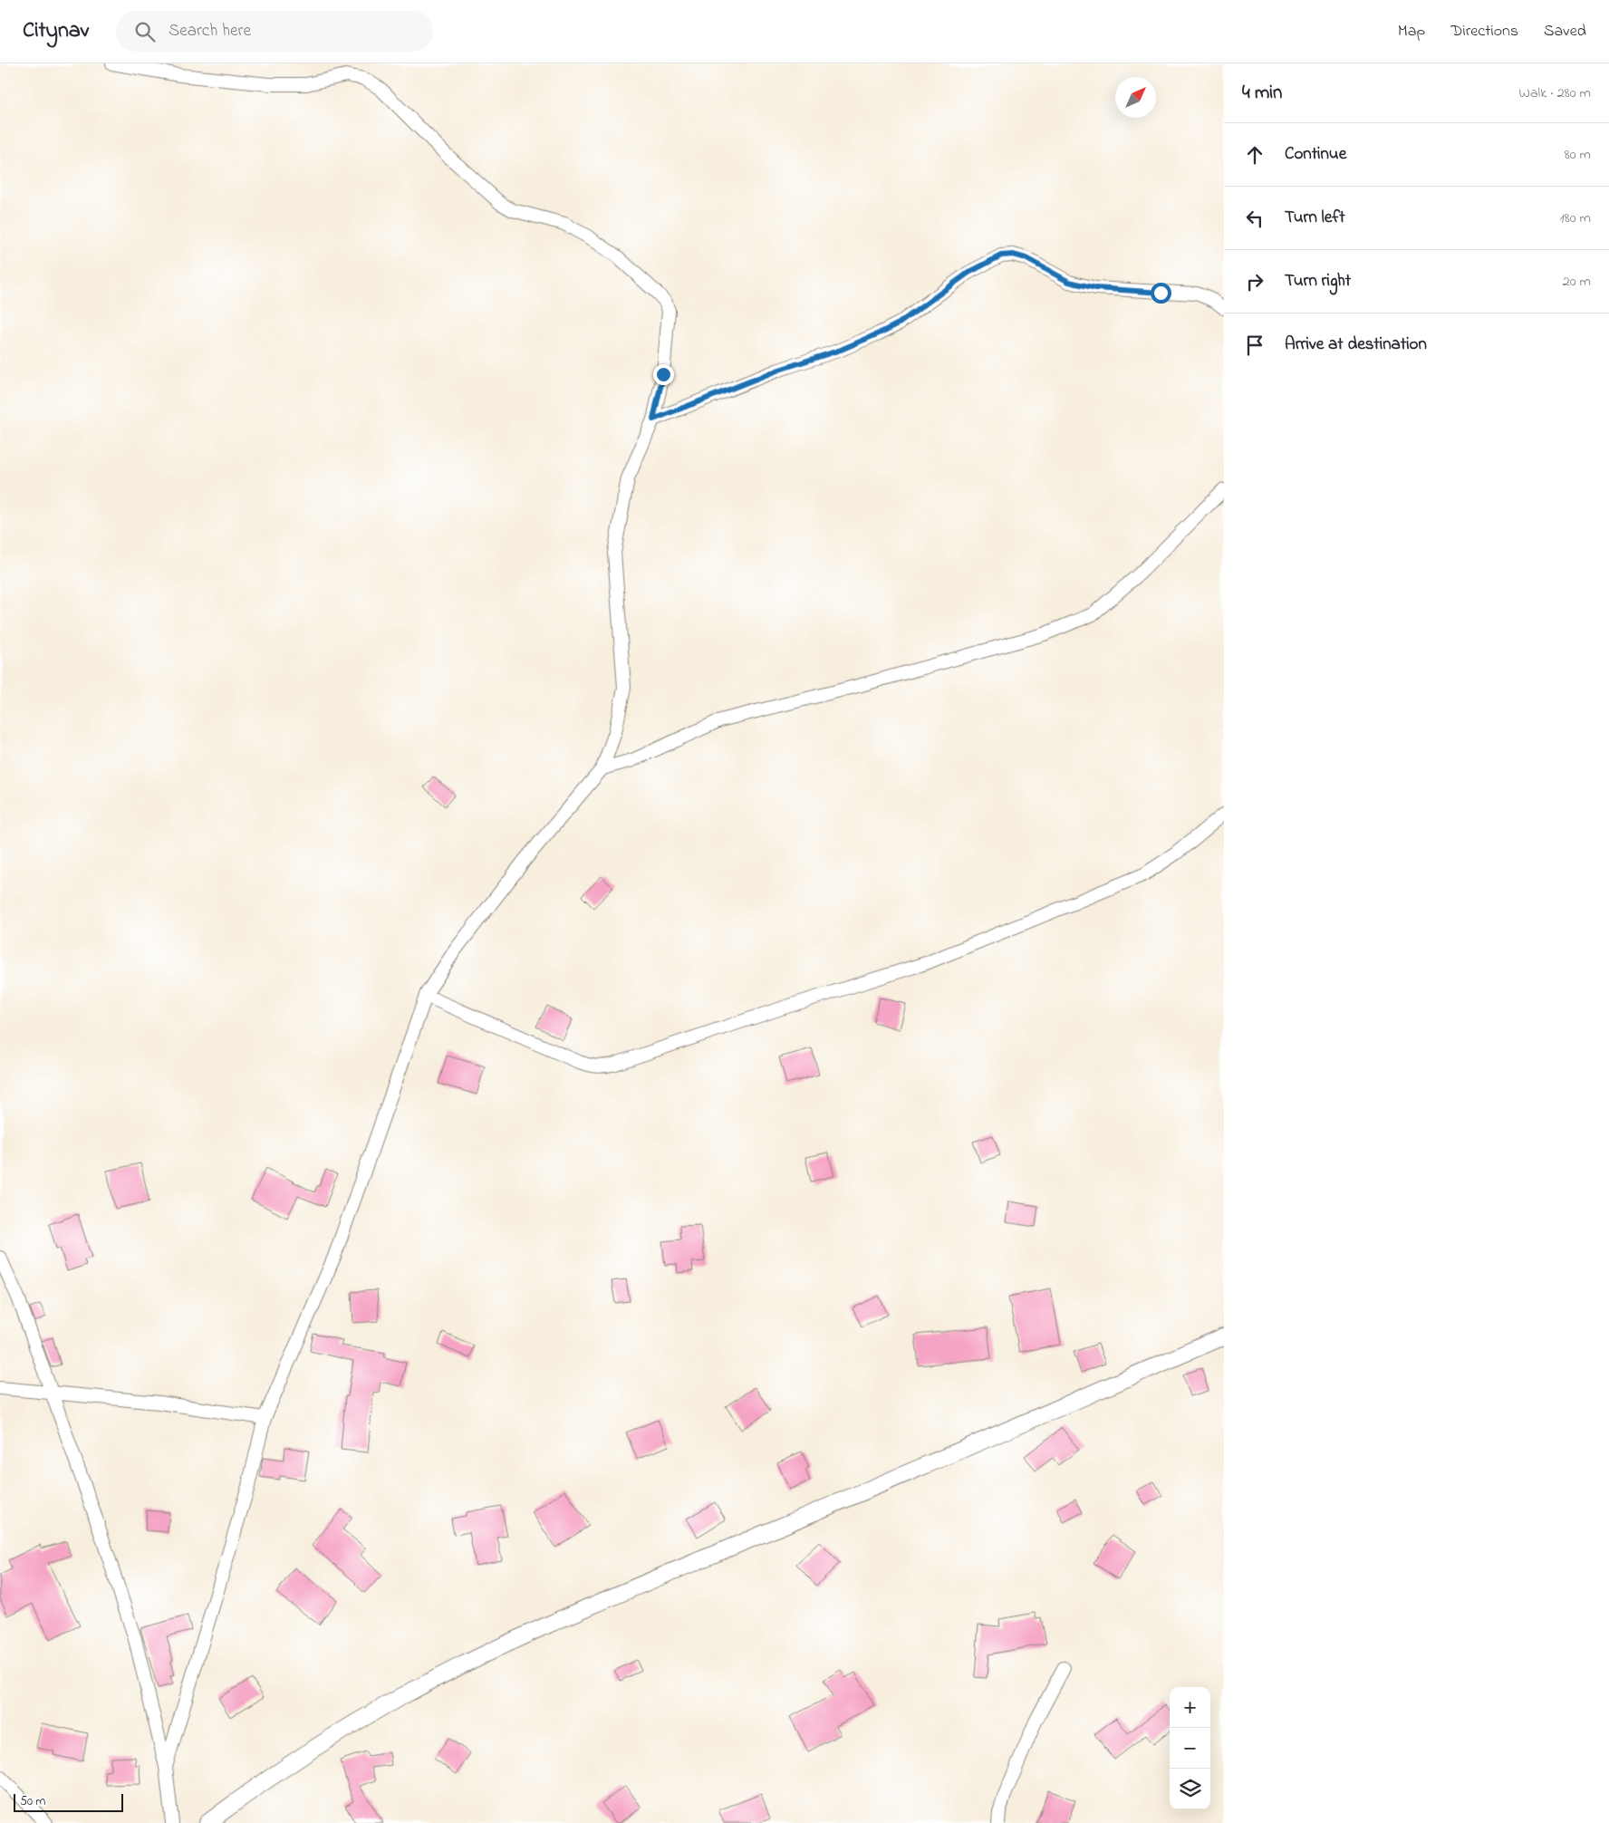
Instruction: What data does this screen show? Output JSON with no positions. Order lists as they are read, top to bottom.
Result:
{
  "scale_bar": "50 m",
  "north": "top right",
  "page": {
    "header": "Citynav",
    "search": "Search here",
    "nav": ["Map", "Directions", "Saved"],
    "heading": ["4 min", "Walk · 280 m"],
    "list": [
      ["Continue", "80 m"],
      ["Turn left", "180 m"],
      ["Turn right", "20 m"],
      "Arrive at destination"
    ],
    "map_buttons": ["+", "−"],
    "scale": "50 m"
  }
}
